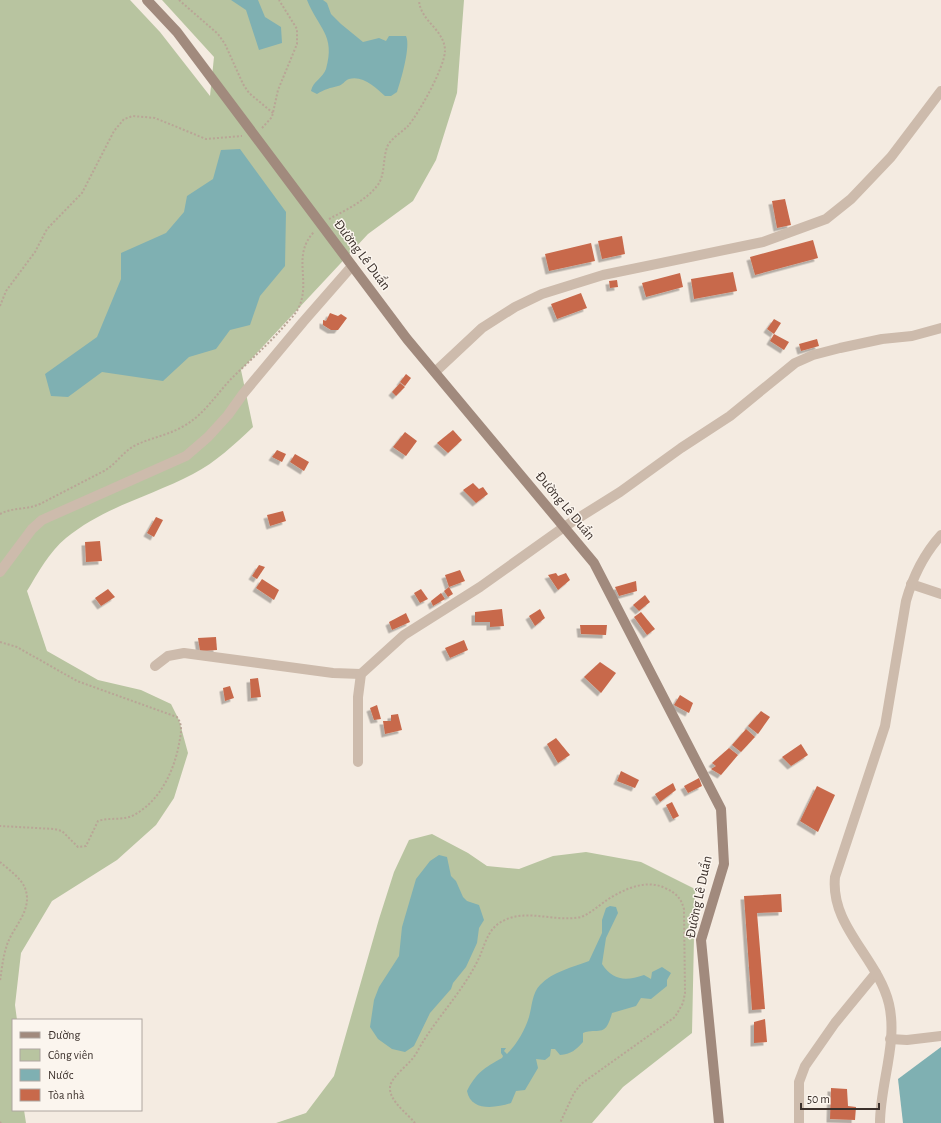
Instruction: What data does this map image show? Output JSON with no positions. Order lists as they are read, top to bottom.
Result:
{
  "streets": {
    "main road": ["Đường Lê Duẩn"]
  },
  "legend": [
    "Đường",
    "Công viên",
    "Nước",
    "Tòa nhà"
  ],
  "scale_bar": "50 m"
}
